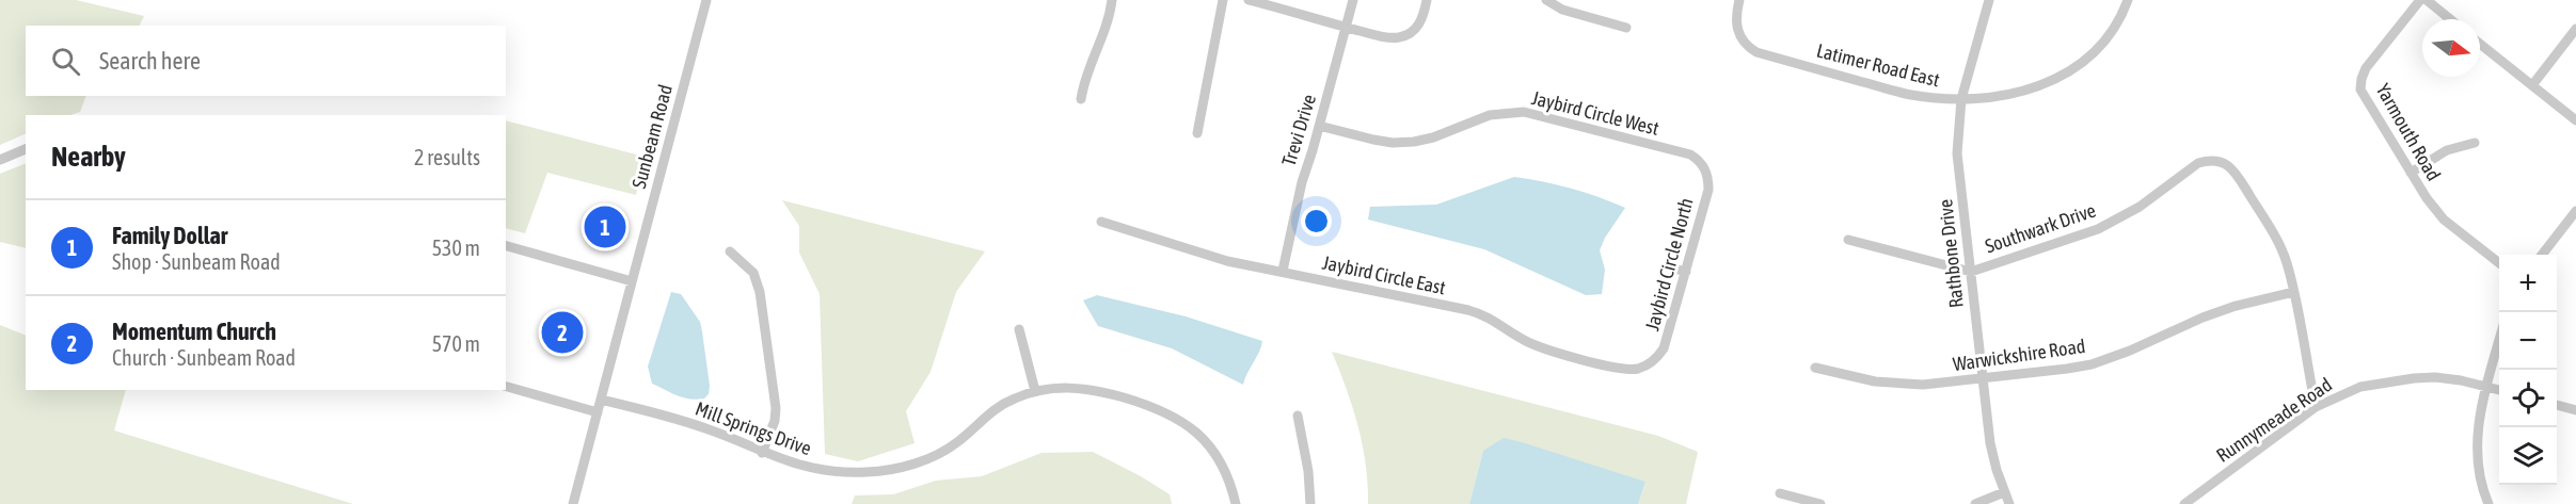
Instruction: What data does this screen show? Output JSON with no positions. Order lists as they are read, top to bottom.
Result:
{
  "streets": {
    "street": [
      "Latimer Road East",
      "Jaybird Circle West",
      "Trevi Drive",
      "Yarmouth Road",
      "Sunbeam Road",
      "Southwark Drive",
      "Rathbone Drive",
      "Jaybird Circle North",
      "Jaybird Circle East",
      "Warwickshire Road",
      "Runnymeade Road",
      "Mill Springs Drive"
    ]
  },
  "crossings": [
    ["Latimer Road East", "Rathbone Drive"],
    ["Jaybird Circle West", "Trevi Drive"],
    ["Jaybird Circle West", "Jaybird Circle North"],
    ["Trevi Drive", "Jaybird Circle East"],
    ["Sunbeam Road", "Mill Springs Drive"],
    ["Southwark Drive", "Rathbone Drive"],
    ["Southwark Drive", "Warwickshire Road"],
    ["Rathbone Drive", "Warwickshire Road"],
    ["Jaybird Circle North", "Jaybird Circle East"]
  ],
  "north": "right",
  "page": {
    "search": "Search here",
    "heading": ["Nearby", "2 results"],
    "list": [
      {
        "mark": "1",
        "name": "Family Dollar",
        "note": "Shop · Sunbeam Road",
        "value": "530 m"
      },
      {
        "mark": "2",
        "name": "Momentum Church",
        "note": "Church · Sunbeam Road",
        "value": "570 m"
      }
    ],
    "pins": ["1", "2"],
    "map_buttons": ["+", "−"]
  }
}
